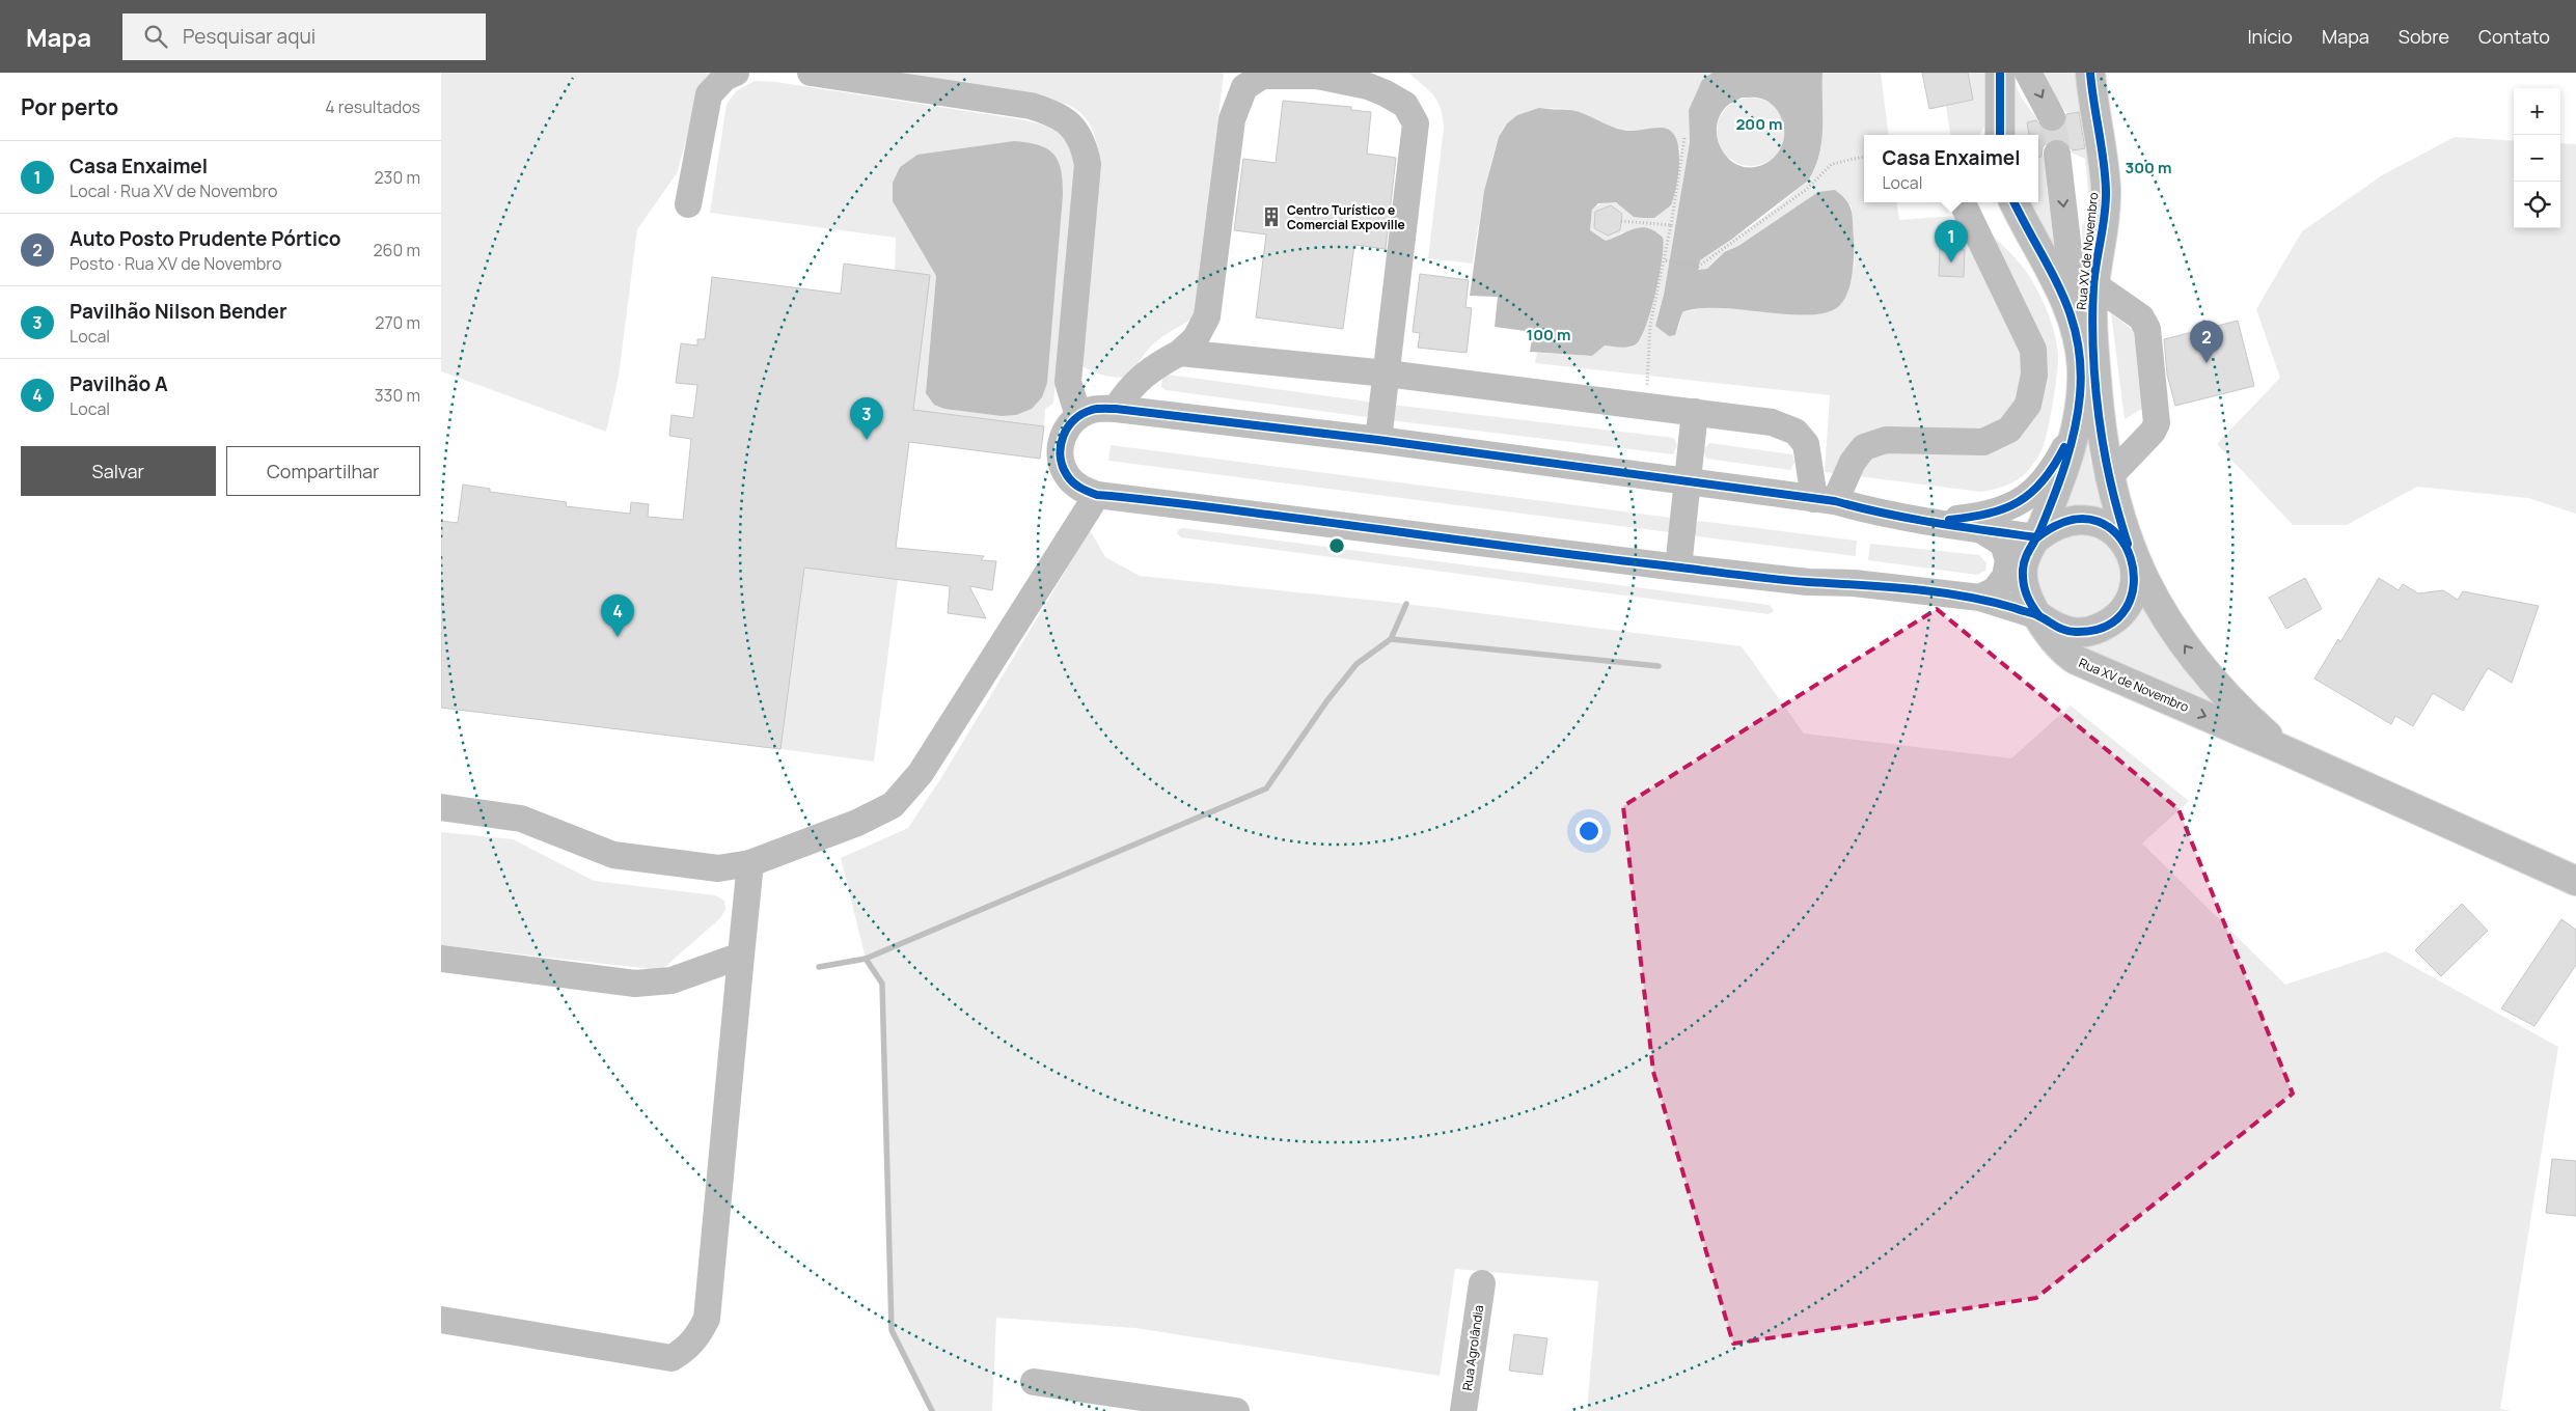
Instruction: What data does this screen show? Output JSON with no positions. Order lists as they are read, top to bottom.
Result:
{
  "streets": {
    "main road": ["Rua XV de Novembro"],
    "street": ["Rua Agrolândia"]
  },
  "places": {
    "building": ["Centro Turístico e Comercial Expoville"]
  },
  "page": {
    "header": "Mapa",
    "search": "Pesquisar aqui",
    "nav": [
      "Início",
      "Mapa",
      "Sobre",
      "Contato"
    ],
    "heading": ["Por perto", "4 resultados"],
    "map_buttons": ["+", "−"],
    "popup": ["Casa Enxaimel", "Local"],
    "list": [
      {
        "mark": "1",
        "name": "Casa Enxaimel",
        "note": "Local · Rua XV de Novembro",
        "value": "230 m"
      },
      {
        "mark": "2",
        "name": "Auto Posto Prudente Pórtico",
        "note": "Posto · Rua XV de Novembro",
        "value": "260 m"
      },
      {
        "mark": "3",
        "name": "Pavilhão Nilson Bender",
        "note": "Local",
        "value": "270 m"
      },
      {
        "mark": "4",
        "name": "Pavilhão A",
        "note": "Local",
        "value": "330 m"
      }
    ],
    "pins": [
      "1",
      "2",
      "3",
      "4"
    ],
    "buttons": ["Salvar", "Compartilhar"]
  },
  "rings": ["200 m", "300 m", "100 m"]
}
